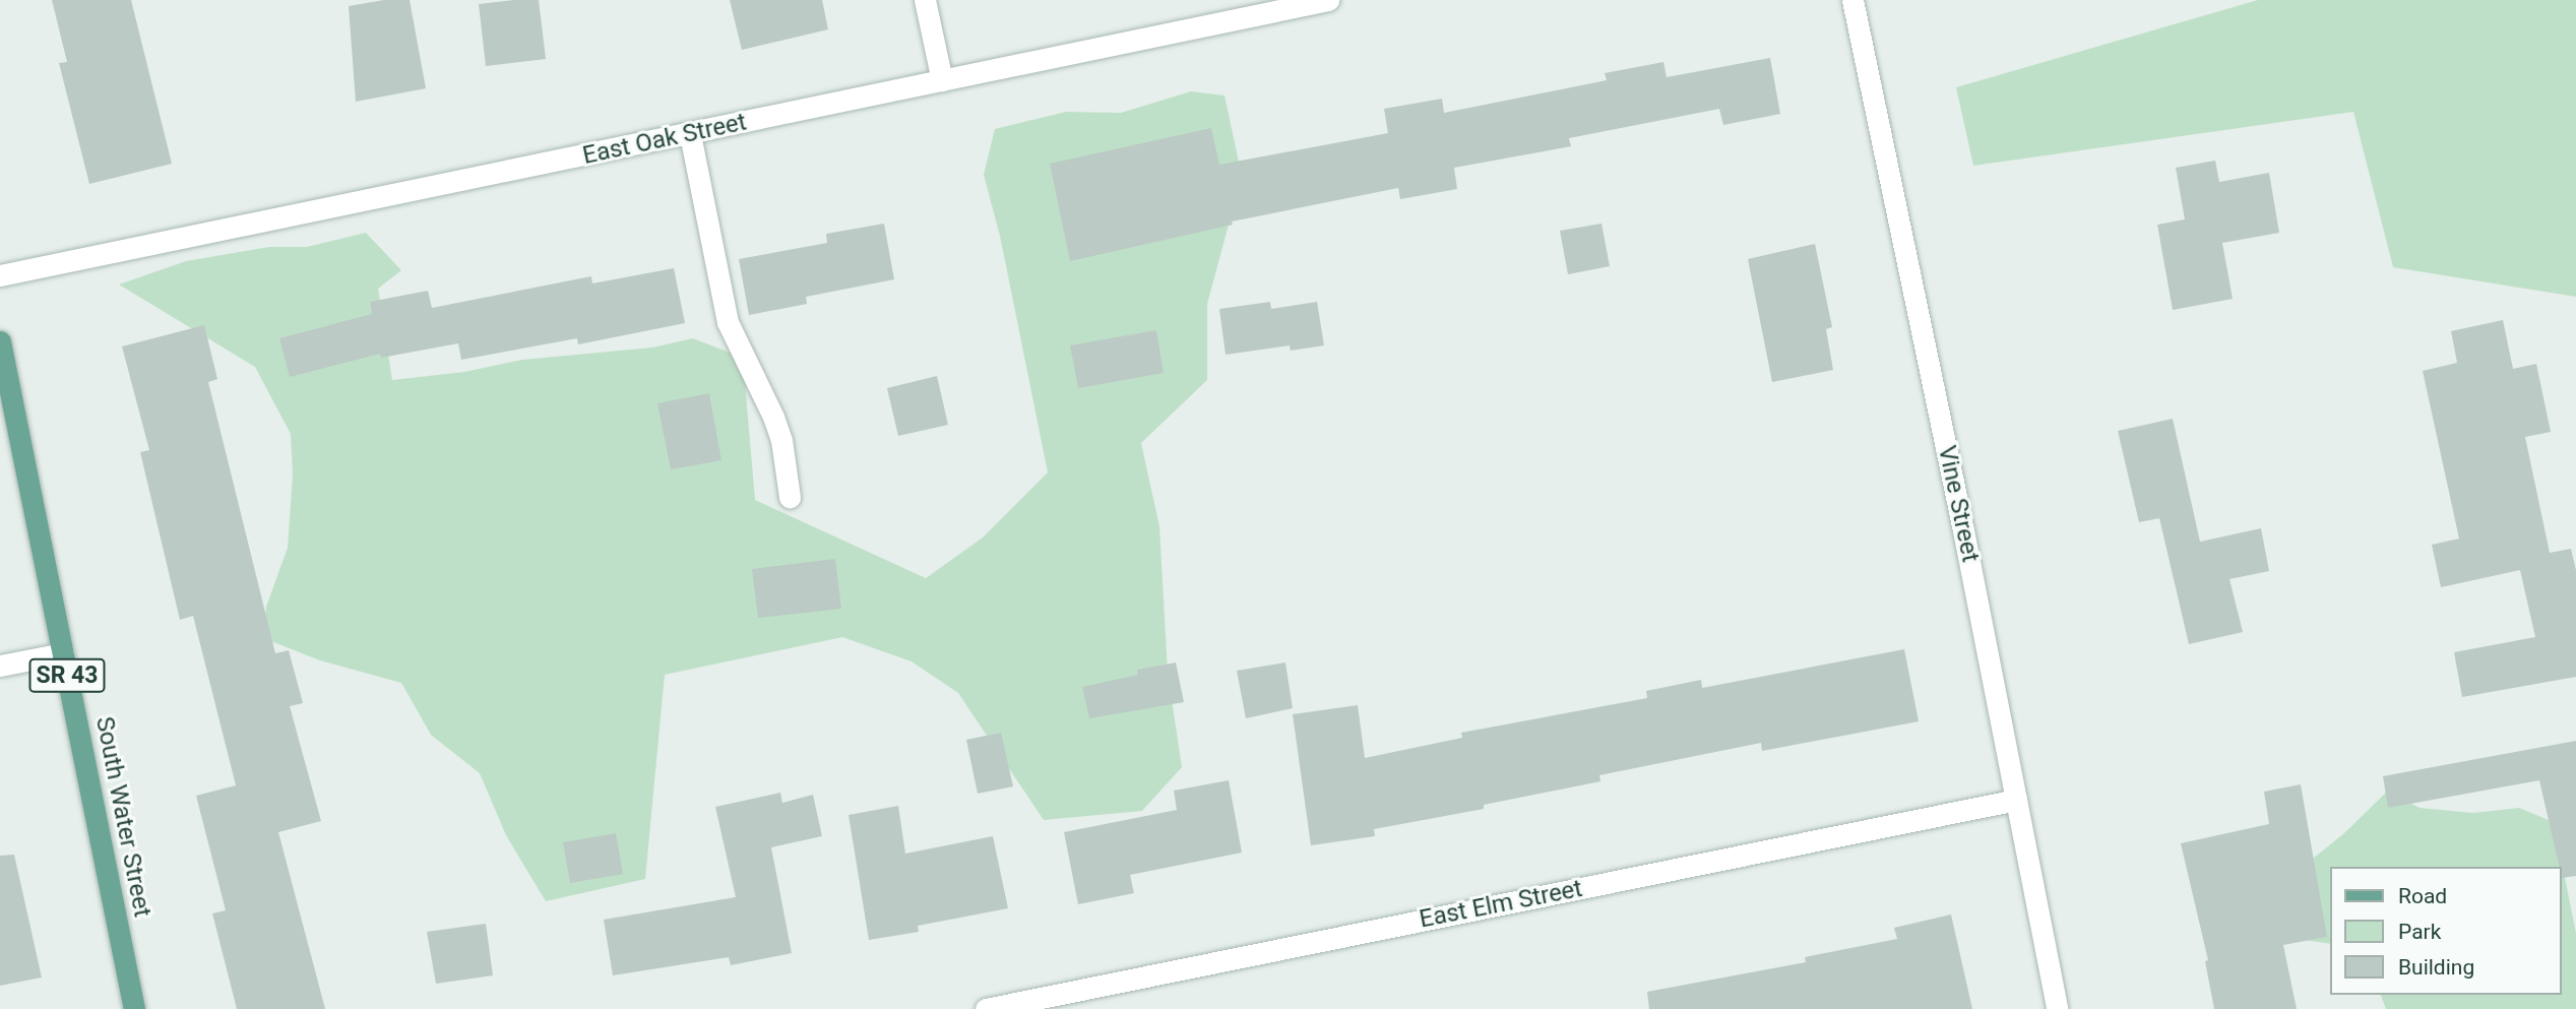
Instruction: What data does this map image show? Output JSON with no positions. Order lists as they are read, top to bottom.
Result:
{
  "streets": {
    "main road": ["SR 43", "South Water Street"],
    "street": ["East Oak Street", "Vine Street", "East Elm Street"]
  },
  "crossings": [
    ["Vine Street", "East Elm Street"]
  ],
  "legend": ["Road", "Park", "Building"]
}
